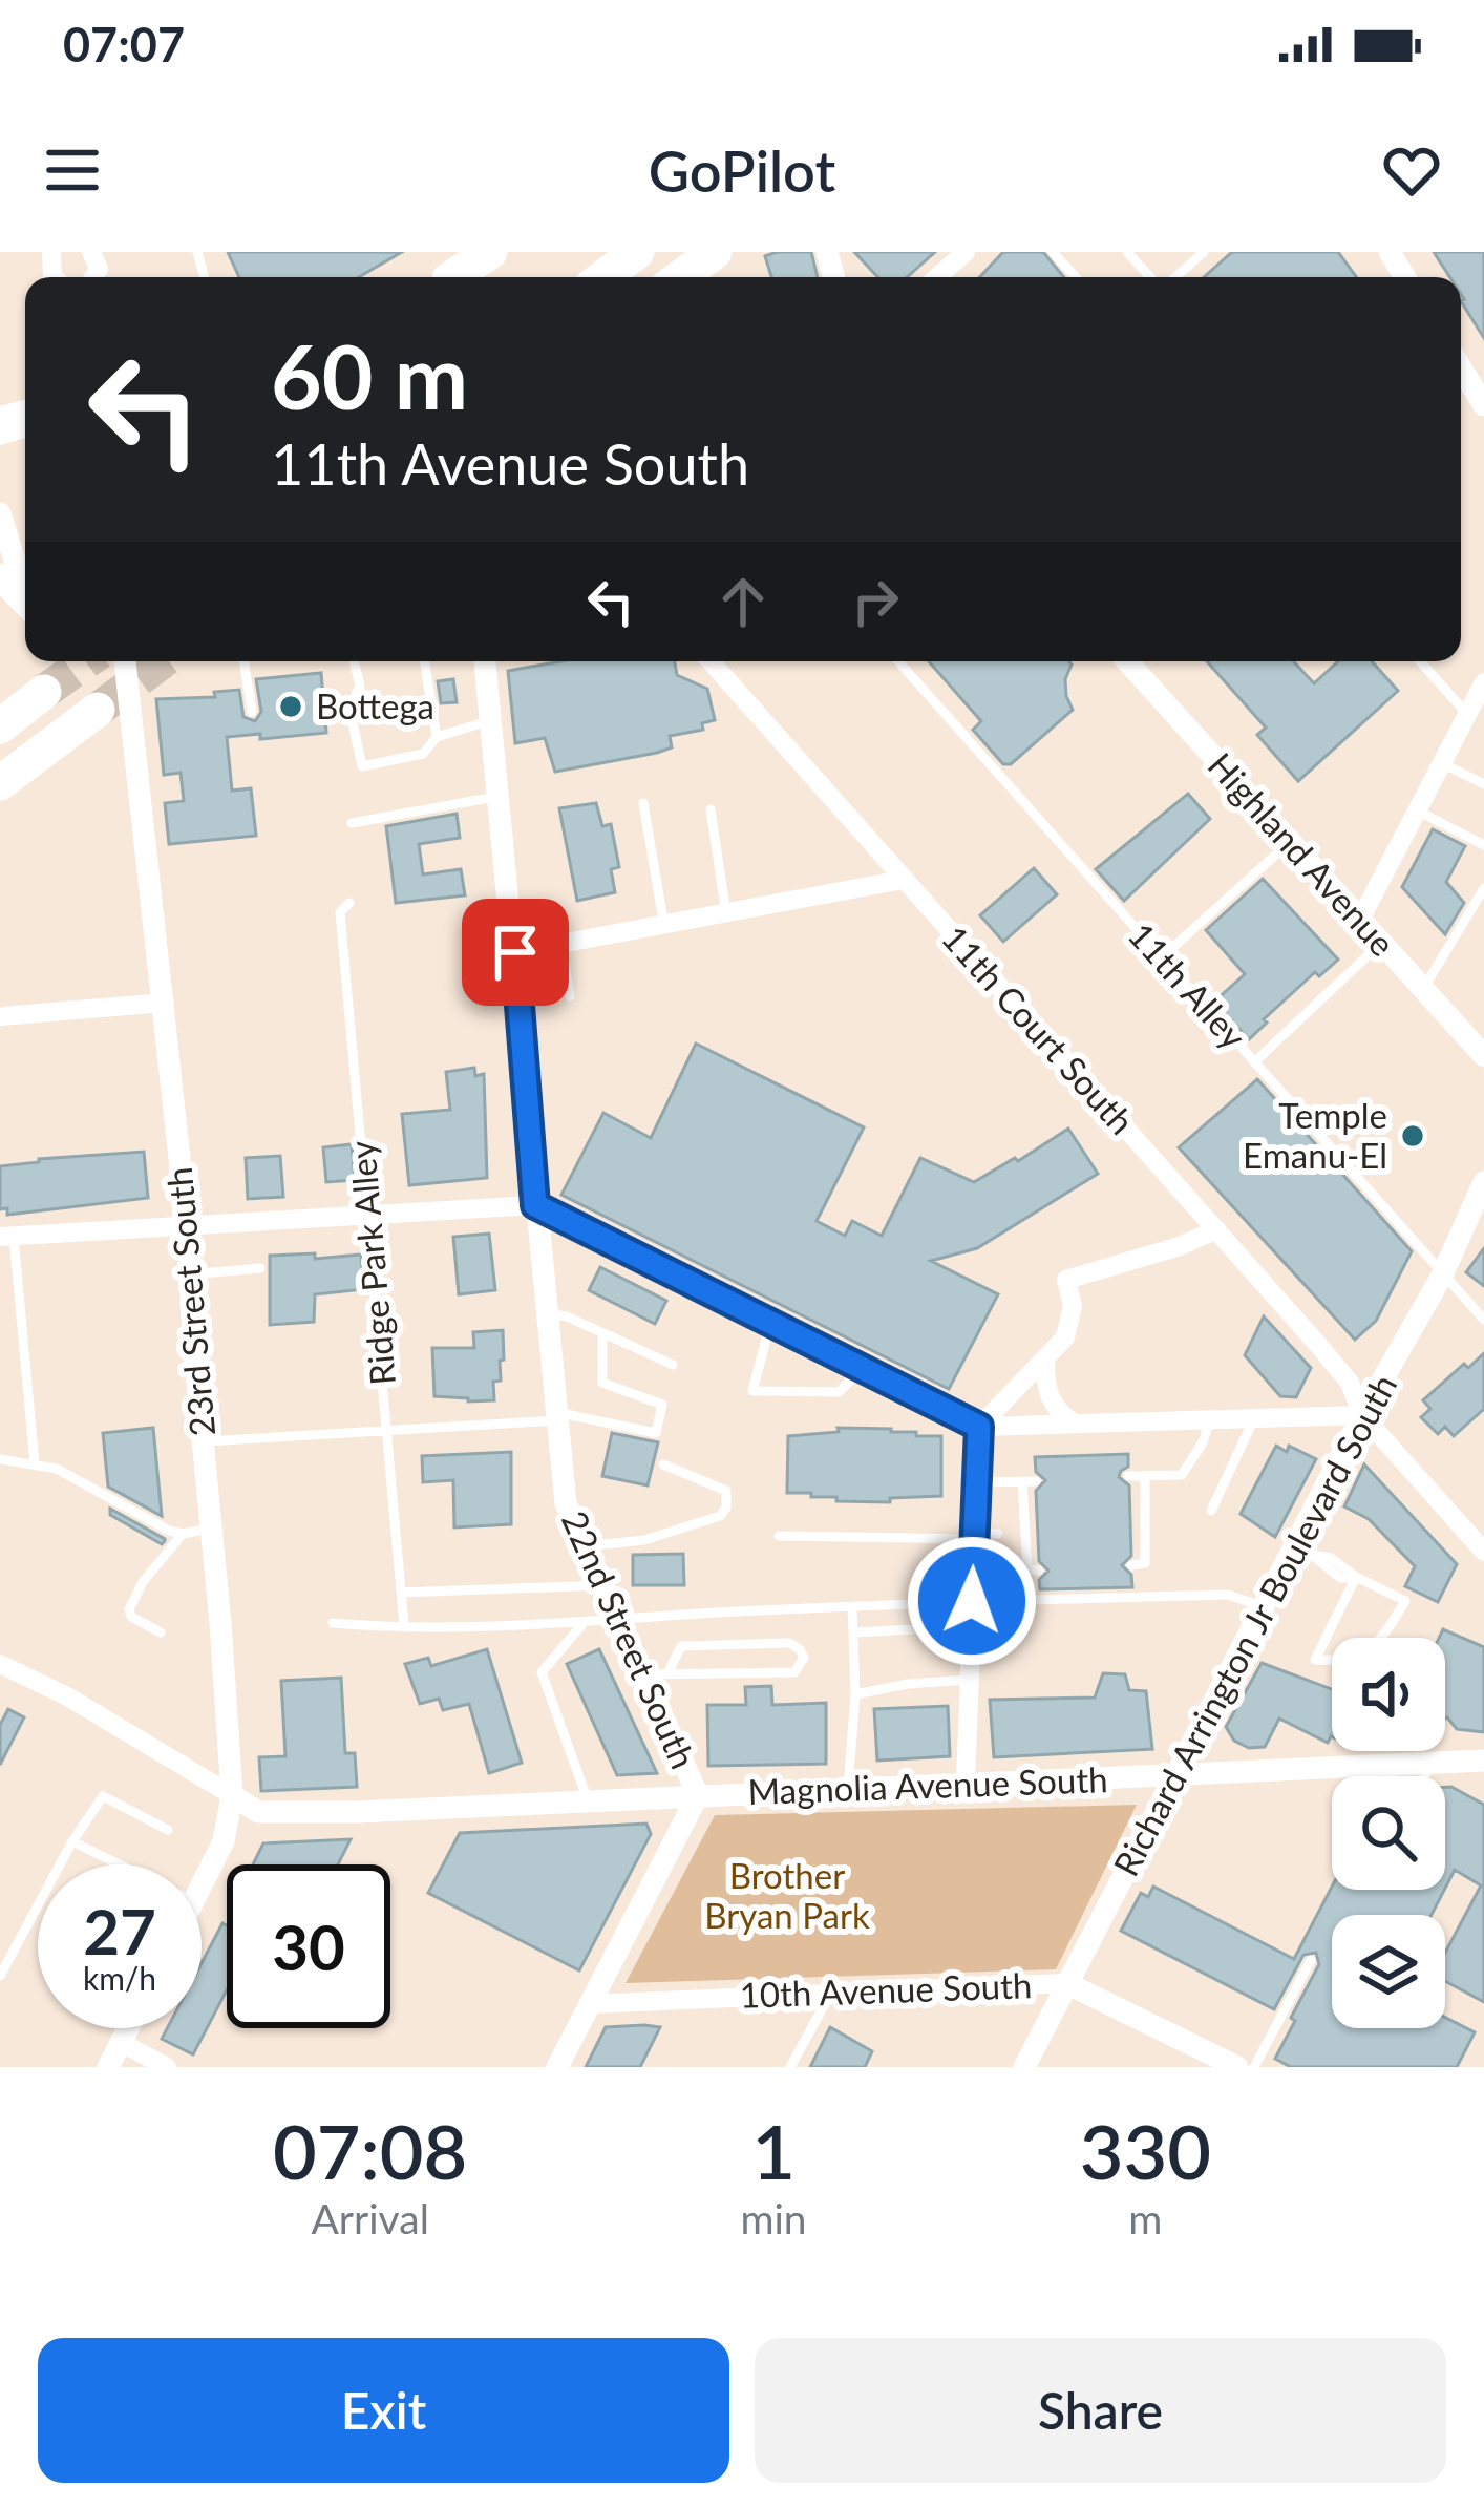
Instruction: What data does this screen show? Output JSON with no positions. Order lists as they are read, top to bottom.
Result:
{
  "streets": {
    "street": [
      "Highland Avenue",
      "11th Court South",
      "23rd Street South",
      "Richard Arrington Jr Boulevard South",
      "22nd Street South",
      "Magnolia Avenue South",
      "10th Avenue South"
    ],
    "lane": ["11th Alley", "Ridge Park Alley"]
  },
  "crossings": [
    ["11th Alley", "Richard Arrington Jr Boulevard South"],
    ["11th Court South", "Richard Arrington Jr Boulevard South"],
    ["23rd Street South", "Magnolia Avenue South"],
    ["Richard Arrington Jr Boulevard South", "Magnolia Avenue South"],
    ["Richard Arrington Jr Boulevard South", "10th Avenue South"],
    ["22nd Street South", "Magnolia Avenue South"],
    ["22nd Street South", "10th Avenue South"]
  ],
  "parks": ["Brother Bryan Park"],
  "places": ["Bottega", "Temple Emanu-El"],
  "page": {
    "status": "07:07",
    "header": "GoPilot",
    "turn": ["60 m", "11th Avenue South"],
    "speed": "27 km/h",
    "limit": "30",
    "eta": [
      "07:08",
      "Arrival",
      "1",
      "min",
      "330",
      "m"
    ],
    "buttons": ["Exit", "Share"]
  }
}
